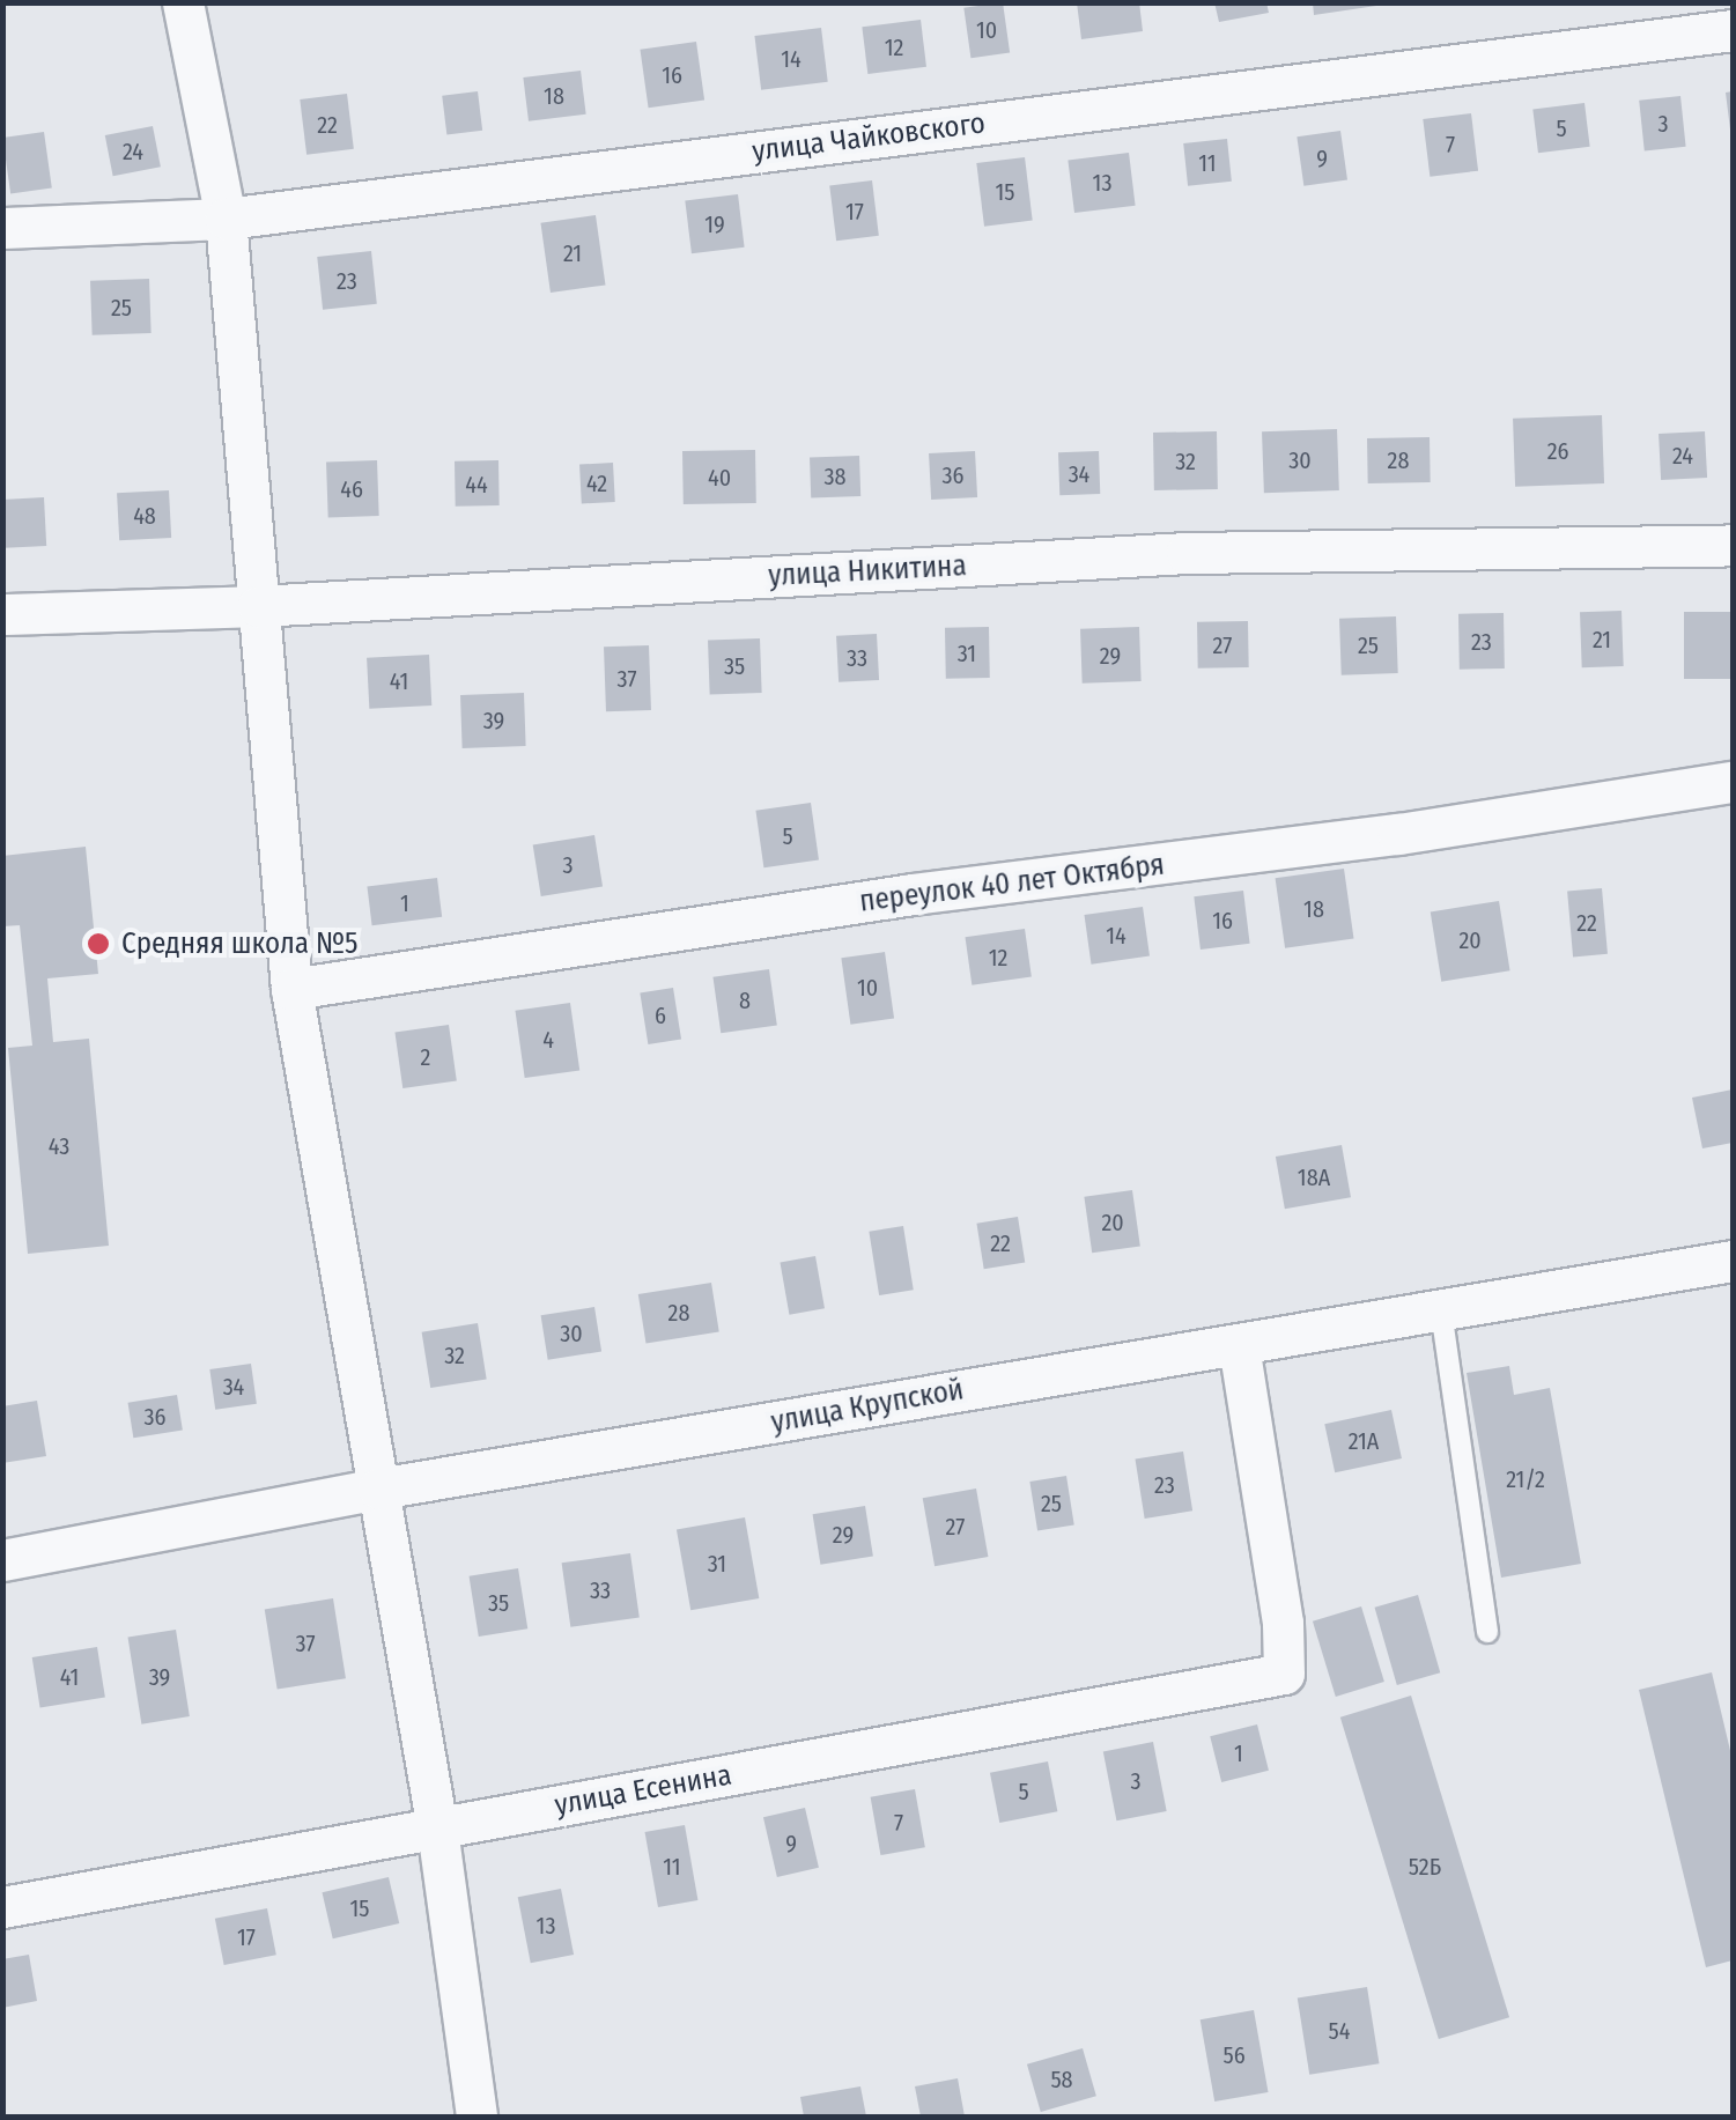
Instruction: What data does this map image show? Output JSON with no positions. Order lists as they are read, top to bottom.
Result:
{
  "streets": {
    "street": [
      "улица Чайковского",
      "улица Никитина",
      "переулок 40 лет Октября",
      "улица Крупской",
      "улица Есенина"
    ]
  },
  "crossings": [
    ["улица Крупской", "улица Есенина"]
  ],
  "places": ["Средняя школа №5"],
  "house_numbers": [
    "10",
    "12",
    "14",
    "16",
    "18",
    "3",
    "22",
    "5",
    "7",
    "24",
    "9",
    "11",
    "13",
    "15",
    "17",
    "19",
    "21",
    "23",
    "25",
    "26",
    "24",
    "30",
    "28",
    "32",
    "34",
    "36",
    "38",
    "40",
    "42",
    "44",
    "46",
    "48",
    "21",
    "23",
    "27",
    "25",
    "31",
    "29",
    "33",
    "35",
    "37",
    "41",
    "39",
    "5",
    "3",
    "1",
    "18",
    "16",
    "22",
    "14",
    "20",
    "12",
    "10",
    "8",
    "6",
    "4",
    "2",
    "43",
    "18А",
    "20",
    "22",
    "28",
    "30",
    "32",
    "34",
    "36",
    "21А",
    "21/2",
    "23",
    "25",
    "27",
    "29",
    "31",
    "33",
    "35",
    "37",
    "41",
    "39",
    "1",
    "3",
    "5",
    "7",
    "9",
    "11",
    "52Б",
    "15",
    "13",
    "17",
    "54",
    "56",
    "58"
  ]
}
